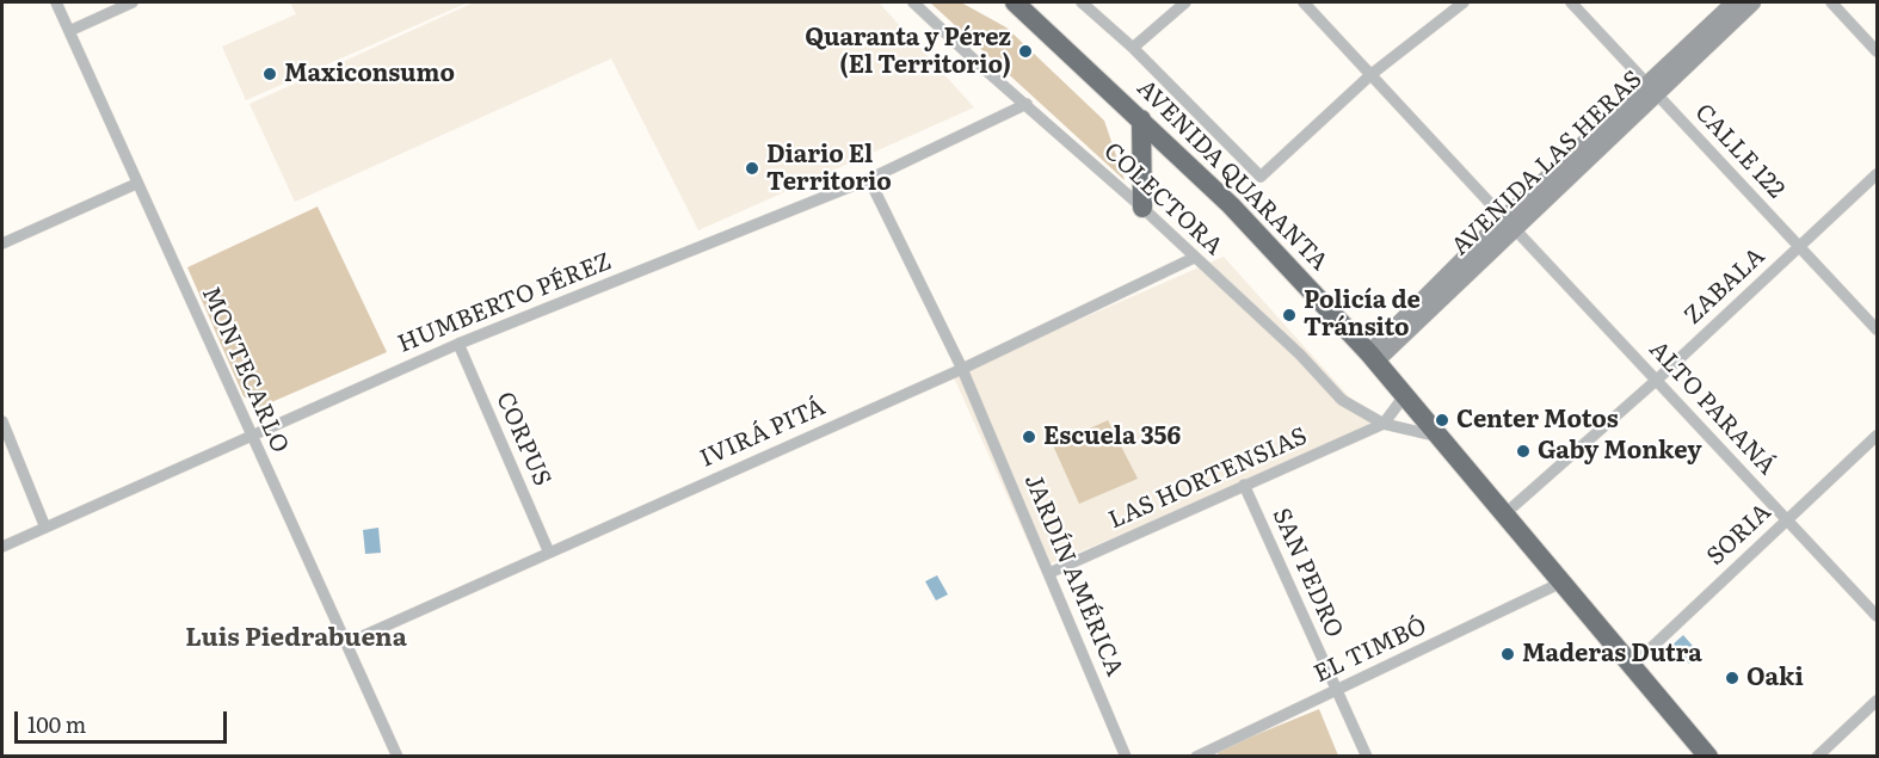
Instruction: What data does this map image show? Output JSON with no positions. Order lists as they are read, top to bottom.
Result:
{
  "streets": {
    "highway": ["AVENIDA QUARANTA"],
    "main road": ["AVENIDA LAS HERAS"],
    "street": [
      "CALLE 122",
      "COLECTORA",
      "ZABALA",
      "HUMBERTO PÉREZ",
      "MONTECARLO",
      "ALTO PARANÁ",
      "IVIRÁ PITÁ",
      "CORPUS",
      "LAS HORTENSIAS",
      "SORIA",
      "SAN PEDRO",
      "JARDÍN AMÉRICA",
      "EL TIMBÓ"
    ]
  },
  "crossings": [
    ["CALLE 122", "AVENIDA LAS HERAS"],
    ["CALLE 122", "ZABALA"],
    ["AVENIDA LAS HERAS", "AVENIDA QUARANTA"],
    ["AVENIDA LAS HERAS", "ALTO PARANÁ"],
    ["AVENIDA QUARANTA", "ZABALA"],
    ["AVENIDA QUARANTA", "LAS HORTENSIAS"],
    ["AVENIDA QUARANTA", "SORIA"],
    ["AVENIDA QUARANTA", "EL TIMBÓ"],
    ["COLECTORA", "HUMBERTO PÉREZ"],
    ["COLECTORA", "IVIRÁ PITÁ"],
    ["COLECTORA", "LAS HORTENSIAS"],
    ["ZABALA", "ALTO PARANÁ"],
    ["HUMBERTO PÉREZ", "MONTECARLO"],
    ["HUMBERTO PÉREZ", "CORPUS"],
    ["HUMBERTO PÉREZ", "JARDÍN AMÉRICA"],
    ["MONTECARLO", "IVIRÁ PITÁ"],
    ["ALTO PARANÁ", "SORIA"],
    ["IVIRÁ PITÁ", "CORPUS"],
    ["IVIRÁ PITÁ", "JARDÍN AMÉRICA"],
    ["LAS HORTENSIAS", "SAN PEDRO"],
    ["LAS HORTENSIAS", "JARDÍN AMÉRICA"],
    ["SAN PEDRO", "EL TIMBÓ"]
  ],
  "districts": ["Luis Piedrabuena"],
  "places": [
    "Quaranta y Pérez (El Territorio)",
    "Maxiconsumo",
    "Diario El Territorio",
    "Policía de Tránsito",
    "Center Motos",
    "Escuela 356",
    "Gaby Monkey",
    "Maderas Dutra",
    "Oaki"
  ],
  "scale_bar": "100 m"
}
